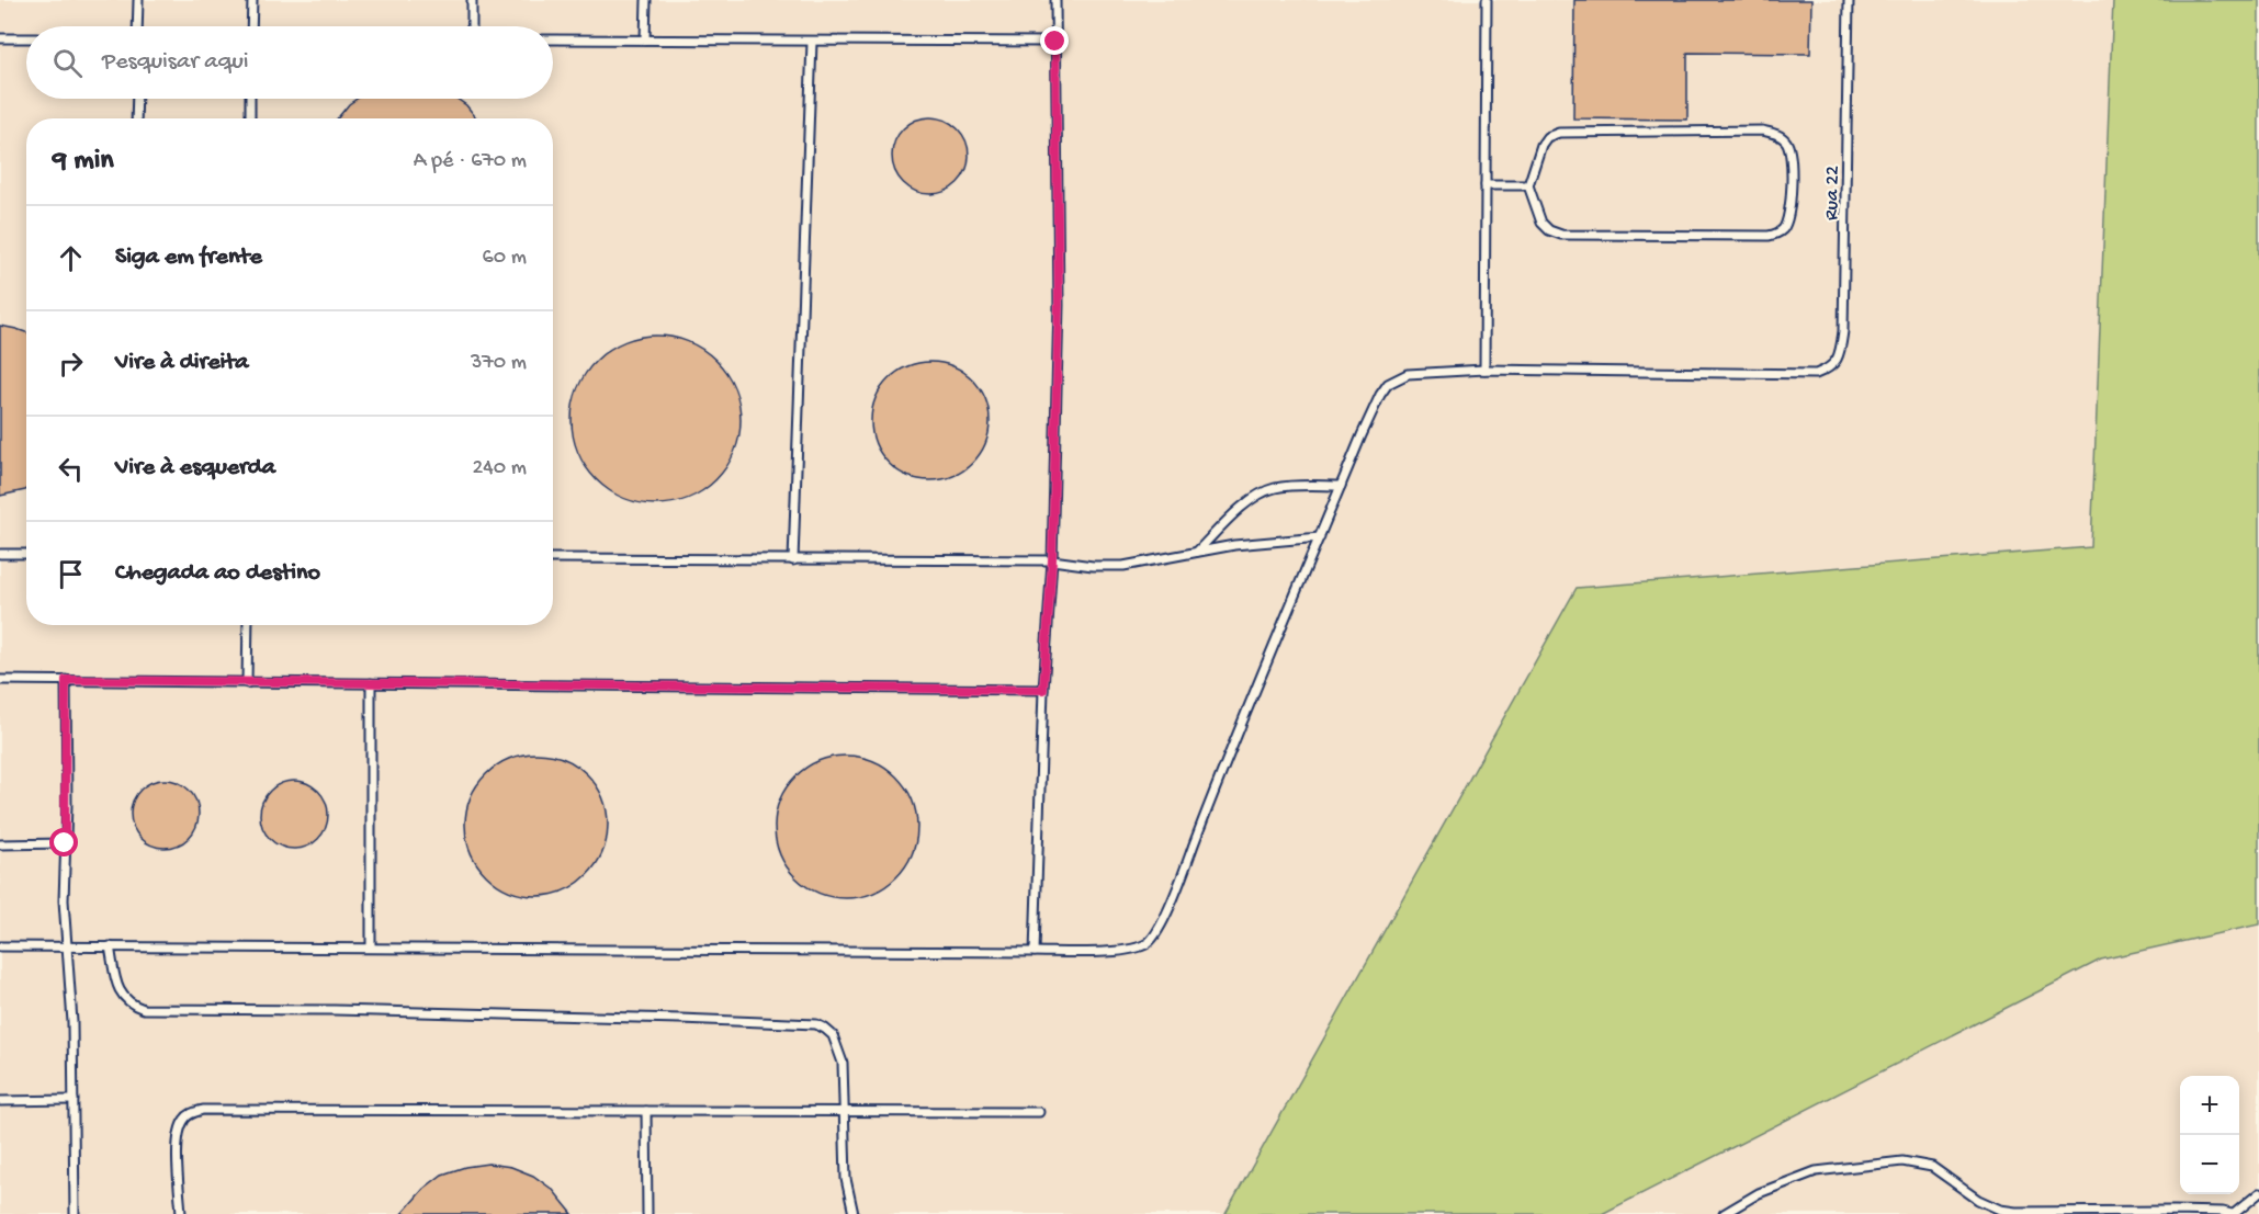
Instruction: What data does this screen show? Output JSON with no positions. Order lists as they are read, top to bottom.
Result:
{
  "streets": {
    "lane": ["Rua 22"]
  },
  "page": {
    "search": "Pesquisar aqui",
    "heading": ["9 min", "A pé · 670 m"],
    "list": [
      ["Siga em frente", "60 m"],
      ["Vire à direita", "370 m"],
      ["Vire à esquerda", "240 m"],
      "Chegada ao destino"
    ],
    "map_buttons": ["+", "−"]
  }
}
